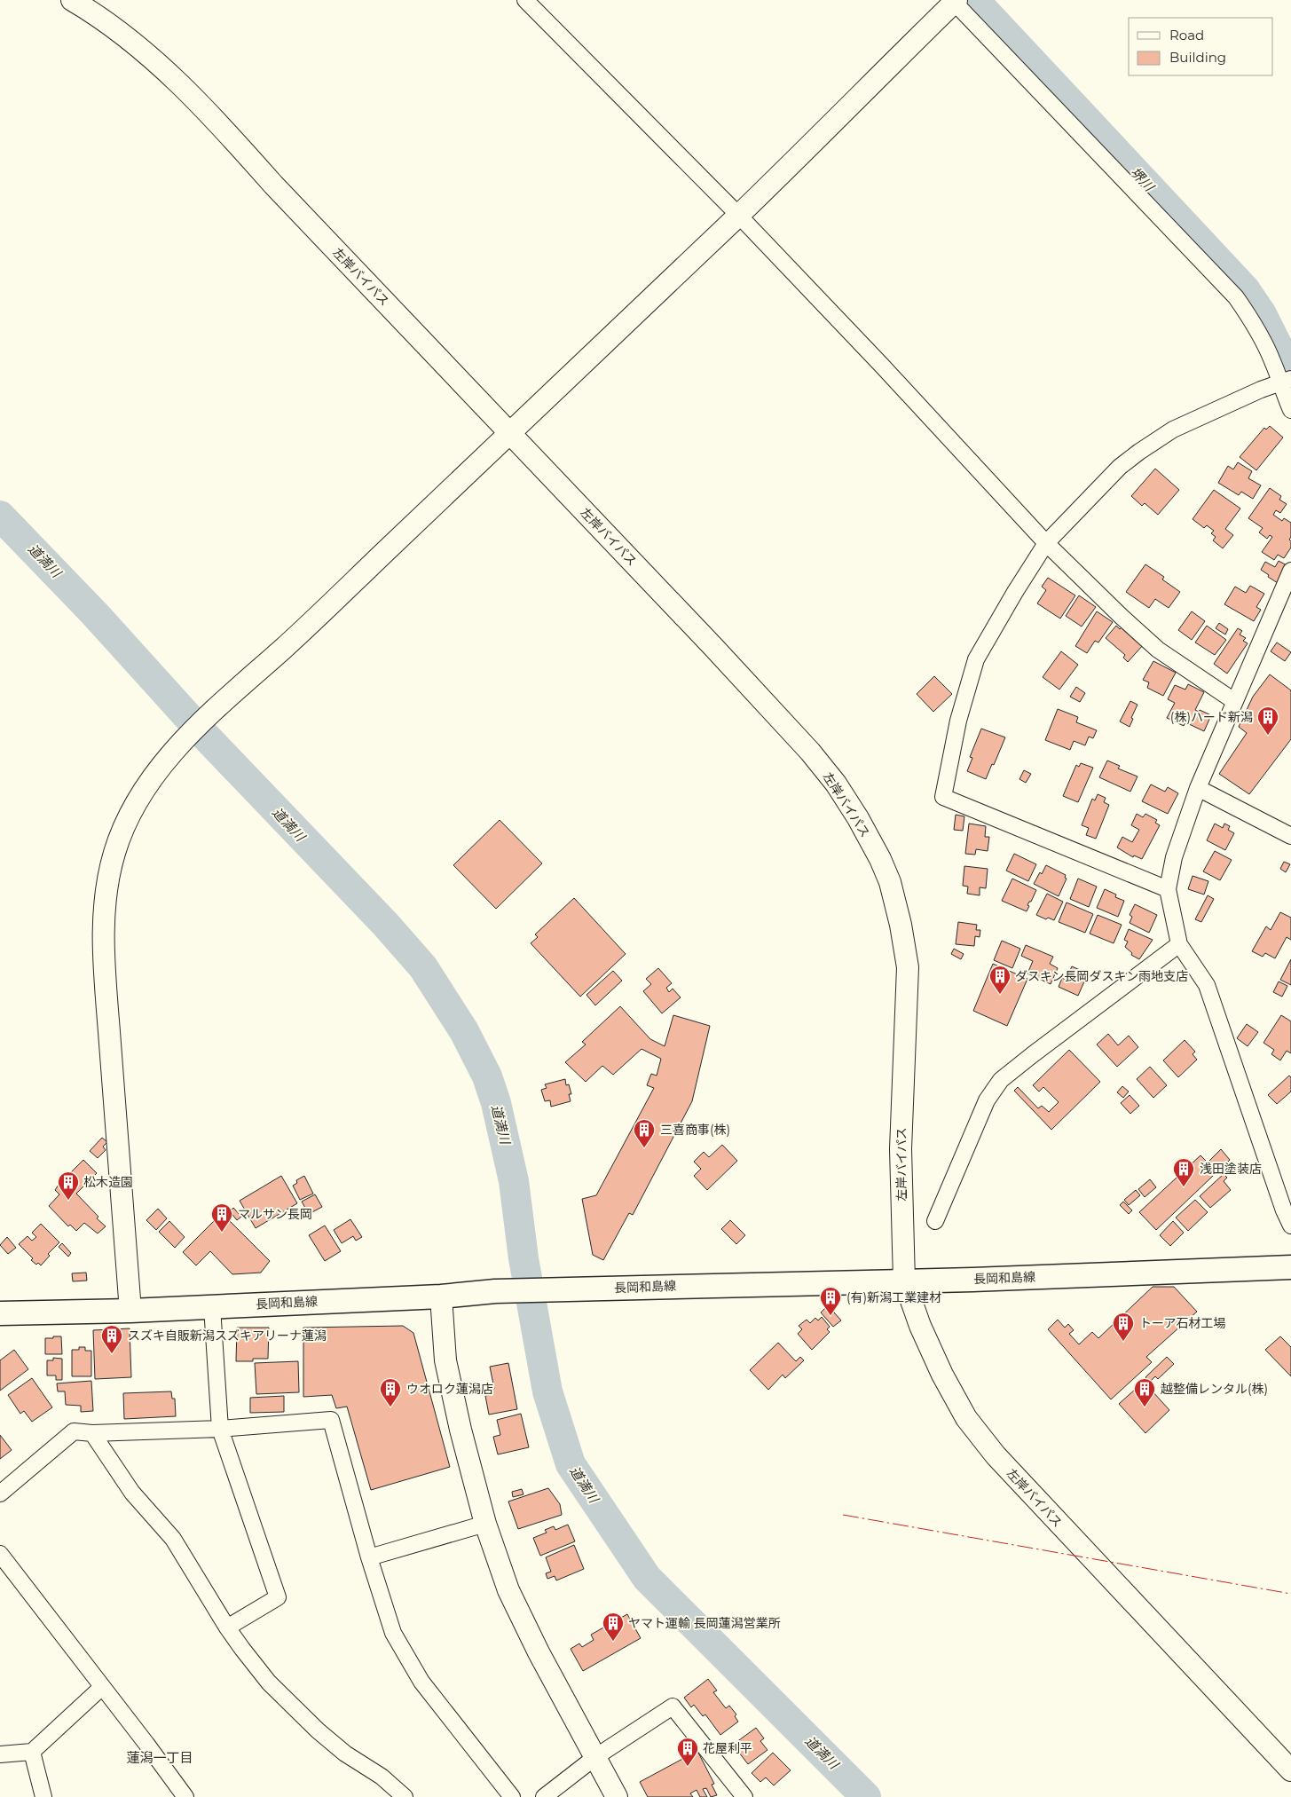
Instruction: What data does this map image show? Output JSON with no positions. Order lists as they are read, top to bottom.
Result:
{
  "streets": {
    "main road": ["長岡和島線"],
    "street": ["左岸バイパス"]
  },
  "crossings": [
    ["左岸バイパス", "長岡和島線"]
  ],
  "districts": ["蓮潟一丁目"],
  "water": ["堺川", "道満川"],
  "places": {
    "building": [
      "(株)ハード新潟",
      "ダスキン長岡ダスキン雨地支店",
      "三喜商事(株)",
      "浅田塗装店",
      "松木造園",
      "マルサン長岡",
      "(有)新潟工業建材",
      "トーア石材工場",
      "スズキ自販新潟スズキアリーナ蓮潟",
      "ウオロク蓮潟店",
      "越整備レンタル(株)",
      "ヤマト運輸 長岡蓮潟営業所",
      "花屋利平"
    ]
  },
  "legend": ["Road", "Building"]
}
